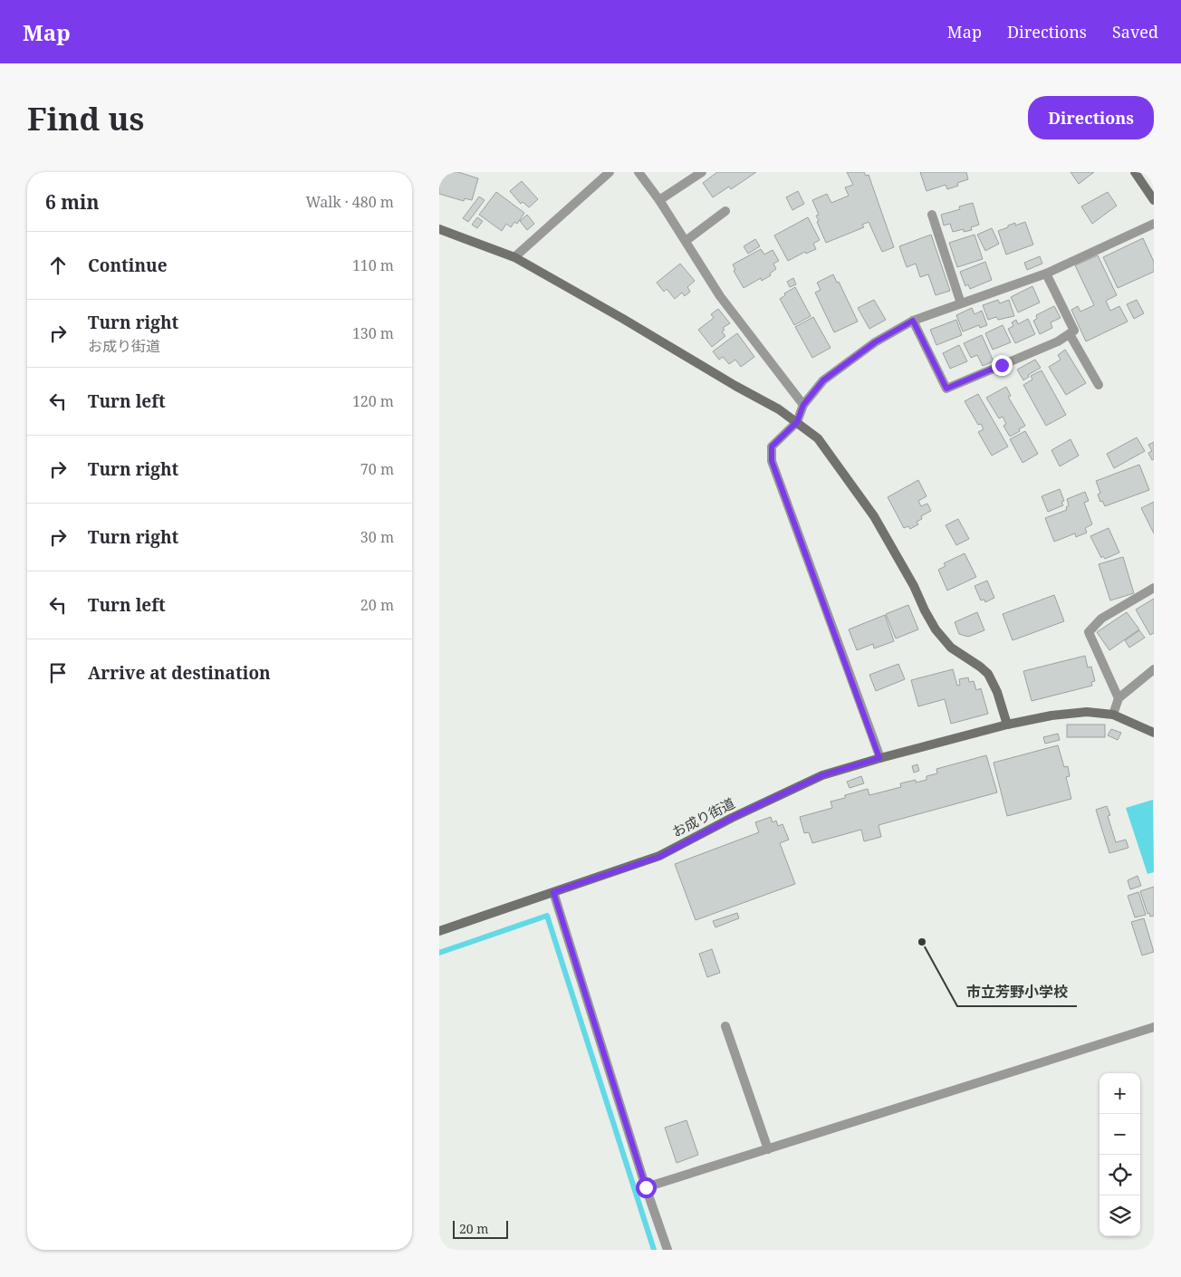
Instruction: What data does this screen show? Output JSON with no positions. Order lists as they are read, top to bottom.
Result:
{
  "streets": {
    "street": ["お成り街道"]
  },
  "places": ["市立芳野小学校"],
  "scale_bar": "20 m",
  "page": {
    "header": "Map",
    "nav": ["Map", "Directions", "Saved"],
    "buttons": "Directions",
    "title": "Find us",
    "heading": ["6 min", "Walk · 480 m"],
    "list": [
      ["Continue", "110 m"],
      ["Turn right", "お成り街道", "130 m"],
      ["Turn left", "120 m"],
      ["Turn right", "70 m"],
      ["Turn right", "30 m"],
      ["Turn left", "20 m"],
      "Arrive at destination"
    ],
    "map_buttons": ["+", "−"],
    "scale": "20 m"
  }
}
